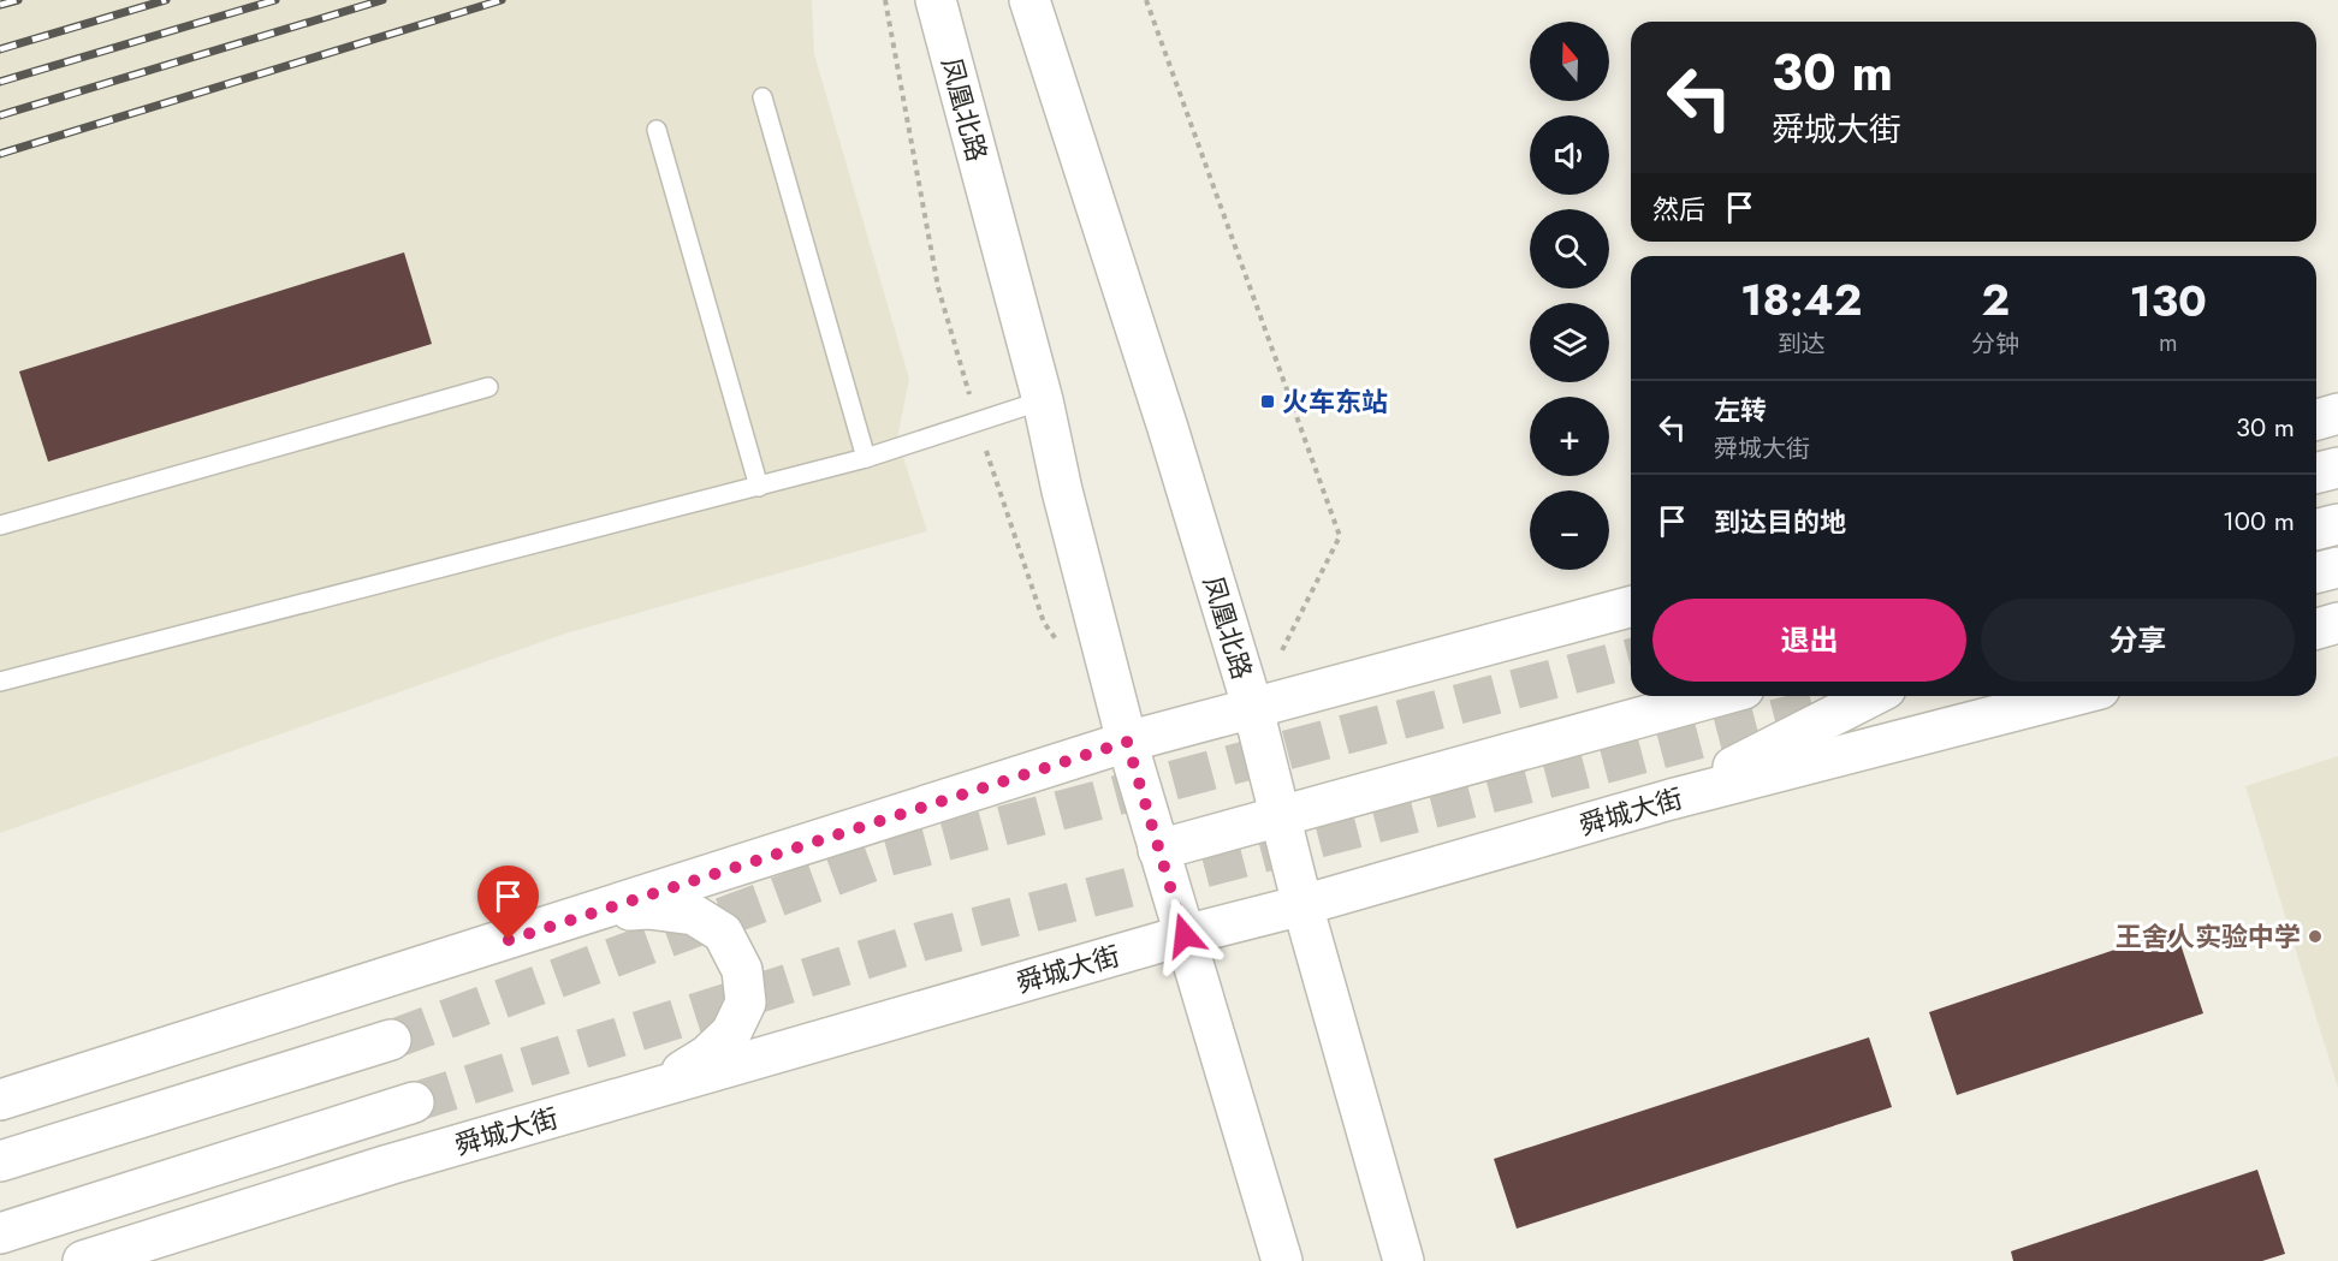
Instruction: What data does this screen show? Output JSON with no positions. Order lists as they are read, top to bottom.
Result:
{
  "streets": {
    "main road": ["凤凰北路", "舜城大街"]
  },
  "crossings": [
    ["凤凰北路", "舜城大街"]
  ],
  "places": {
    "transit": ["火车东站"],
    "other": ["王舍人实验中学"]
  },
  "north": "top",
  "page": {
    "map_buttons": ["+", "−"],
    "turn": ["30 m", "舜城大街"],
    "then": "然后",
    "eta": [
      "18:42",
      "到达",
      "2",
      "分钟",
      "130",
      "m"
    ],
    "list": [
      {
        "name": "左转",
        "note": "舜城大街",
        "value": "30 m"
      },
      {
        "name": "到达目的地",
        "value": "100 m"
      }
    ],
    "buttons": ["退出", "分享"]
  }
}
